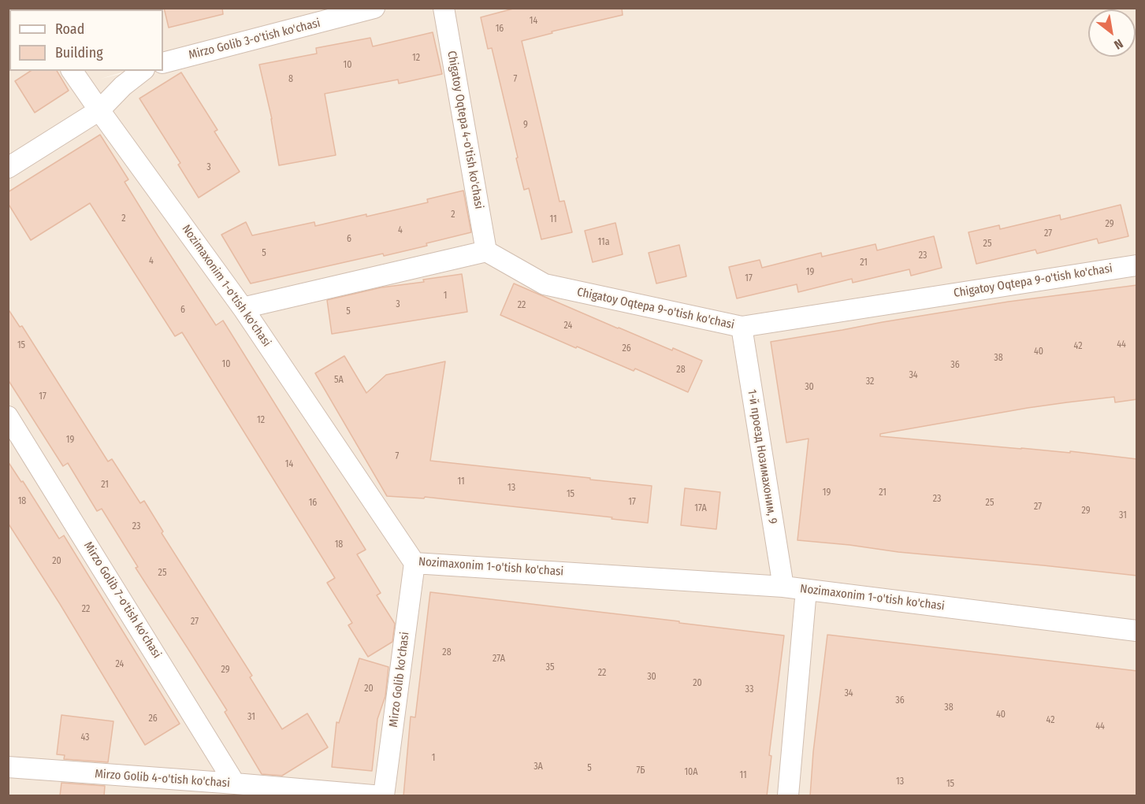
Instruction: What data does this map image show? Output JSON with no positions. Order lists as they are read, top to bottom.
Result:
{
  "streets": {
    "street": [
      "Mirzo Golib 3-o'tish ko'chasi",
      "Chigatoy Oqtepa 4-o'tish ko'chasi",
      "Chigatoy Oqtepa 9-o'tish ko'chasi",
      "Nozimaxonim 1-o'tish ko'chasi",
      "1-й проезд Нозимахоним, 9",
      "Mirzo Golib 7-o'tish ko'chasi",
      "Mirzo Golib ko'chasi",
      "Mirzo Golib 4-o'tish ko'chasi"
    ]
  },
  "crossings": [
    ["Chigatoy Oqtepa 4-o'tish ko'chasi", "Chigatoy Oqtepa 9-o'tish ko'chasi"],
    ["Chigatoy Oqtepa 9-o'tish ko'chasi", "1-й проезд Нозимахоним, 9"],
    ["Nozimaxonim 1-o'tish ko'chasi", "1-й проезд Нозимахоним, 9"],
    ["Nozimaxonim 1-o'tish ko'chasi", "Mirzo Golib ko'chasi"],
    ["Mirzo Golib 7-o'tish ko'chasi", "Mirzo Golib 4-o'tish ko'chasi"]
  ],
  "house_numbers": [
    "14",
    "16",
    "12",
    "10",
    "8",
    "7",
    "9",
    "3",
    "2",
    "2",
    "11",
    "29",
    "4",
    "27",
    "6",
    "11a",
    "25",
    "5",
    "23",
    "4",
    "21",
    "19",
    "17",
    "1",
    "3",
    "22",
    "6",
    "5",
    "24",
    "44",
    "15",
    "42",
    "26",
    "40",
    "38",
    "10",
    "36",
    "28",
    "34",
    "5A",
    "32",
    "30",
    "17",
    "12",
    "19",
    "7",
    "14",
    "11",
    "21",
    "13",
    "19",
    "21",
    "15",
    "23",
    "18",
    "17",
    "16",
    "25",
    "27",
    "17A",
    "29",
    "31",
    "23",
    "18",
    "20",
    "25",
    "22",
    "27",
    "28",
    "27A",
    "24",
    "35",
    "29",
    "22",
    "30",
    "20",
    "20",
    "33",
    "34",
    "36",
    "38",
    "40",
    "31",
    "26",
    "42",
    "44",
    "43",
    "1",
    "3A",
    "5",
    "7Б",
    "10A",
    "11",
    "13",
    "15"
  ],
  "legend": ["Road", "Building"],
  "north": "bottom right"
}
